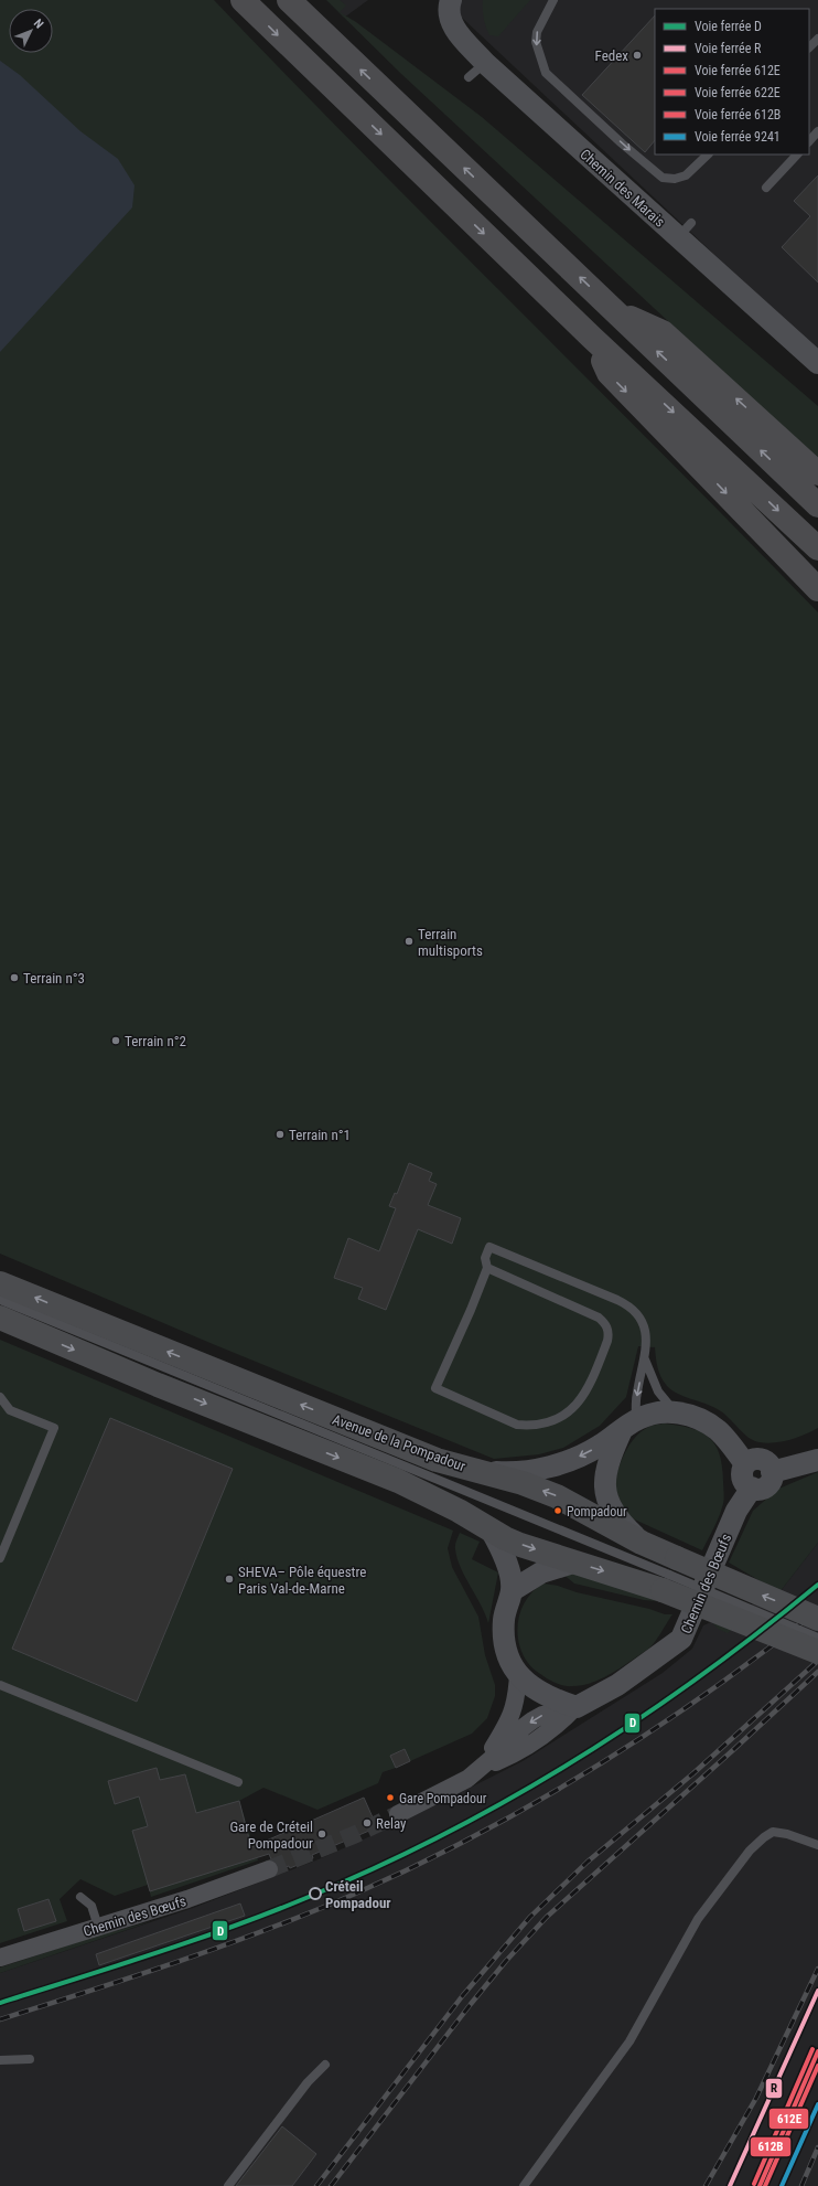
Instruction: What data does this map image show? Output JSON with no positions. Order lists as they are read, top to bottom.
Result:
{
  "streets": {
    "main road": ["Avenue de la Pompadour"],
    "street": ["Chemin des Marais", "Chemin des Bœufs"]
  },
  "crossings": [
    ["Avenue de la Pompadour", "Chemin des Bœufs"]
  ],
  "places": [
    "Fedex",
    "Terrain multisports",
    "Terrain n°3",
    "Terrain n°2",
    "Terrain n°1",
    "Pompadour",
    "SHEVA– Pôle équestre Paris Val-de-Marne",
    "Gare Pompadour",
    "Relay",
    "Gare de Créteil Pompadour",
    "Créteil Pompadour"
  ],
  "lines": [
    "rail line D",
    "rail line R",
    "rail line 612B",
    "rail line 612E",
    "rail line 622E",
    "rail line 9241"
  ],
  "legend": [
    "Voie ferrée D",
    "Voie ferrée R",
    "Voie ferrée 612E",
    "Voie ferrée 622E",
    "Voie ferrée 612B",
    "Voie ferrée 9241"
  ],
  "north": "top right"
}
